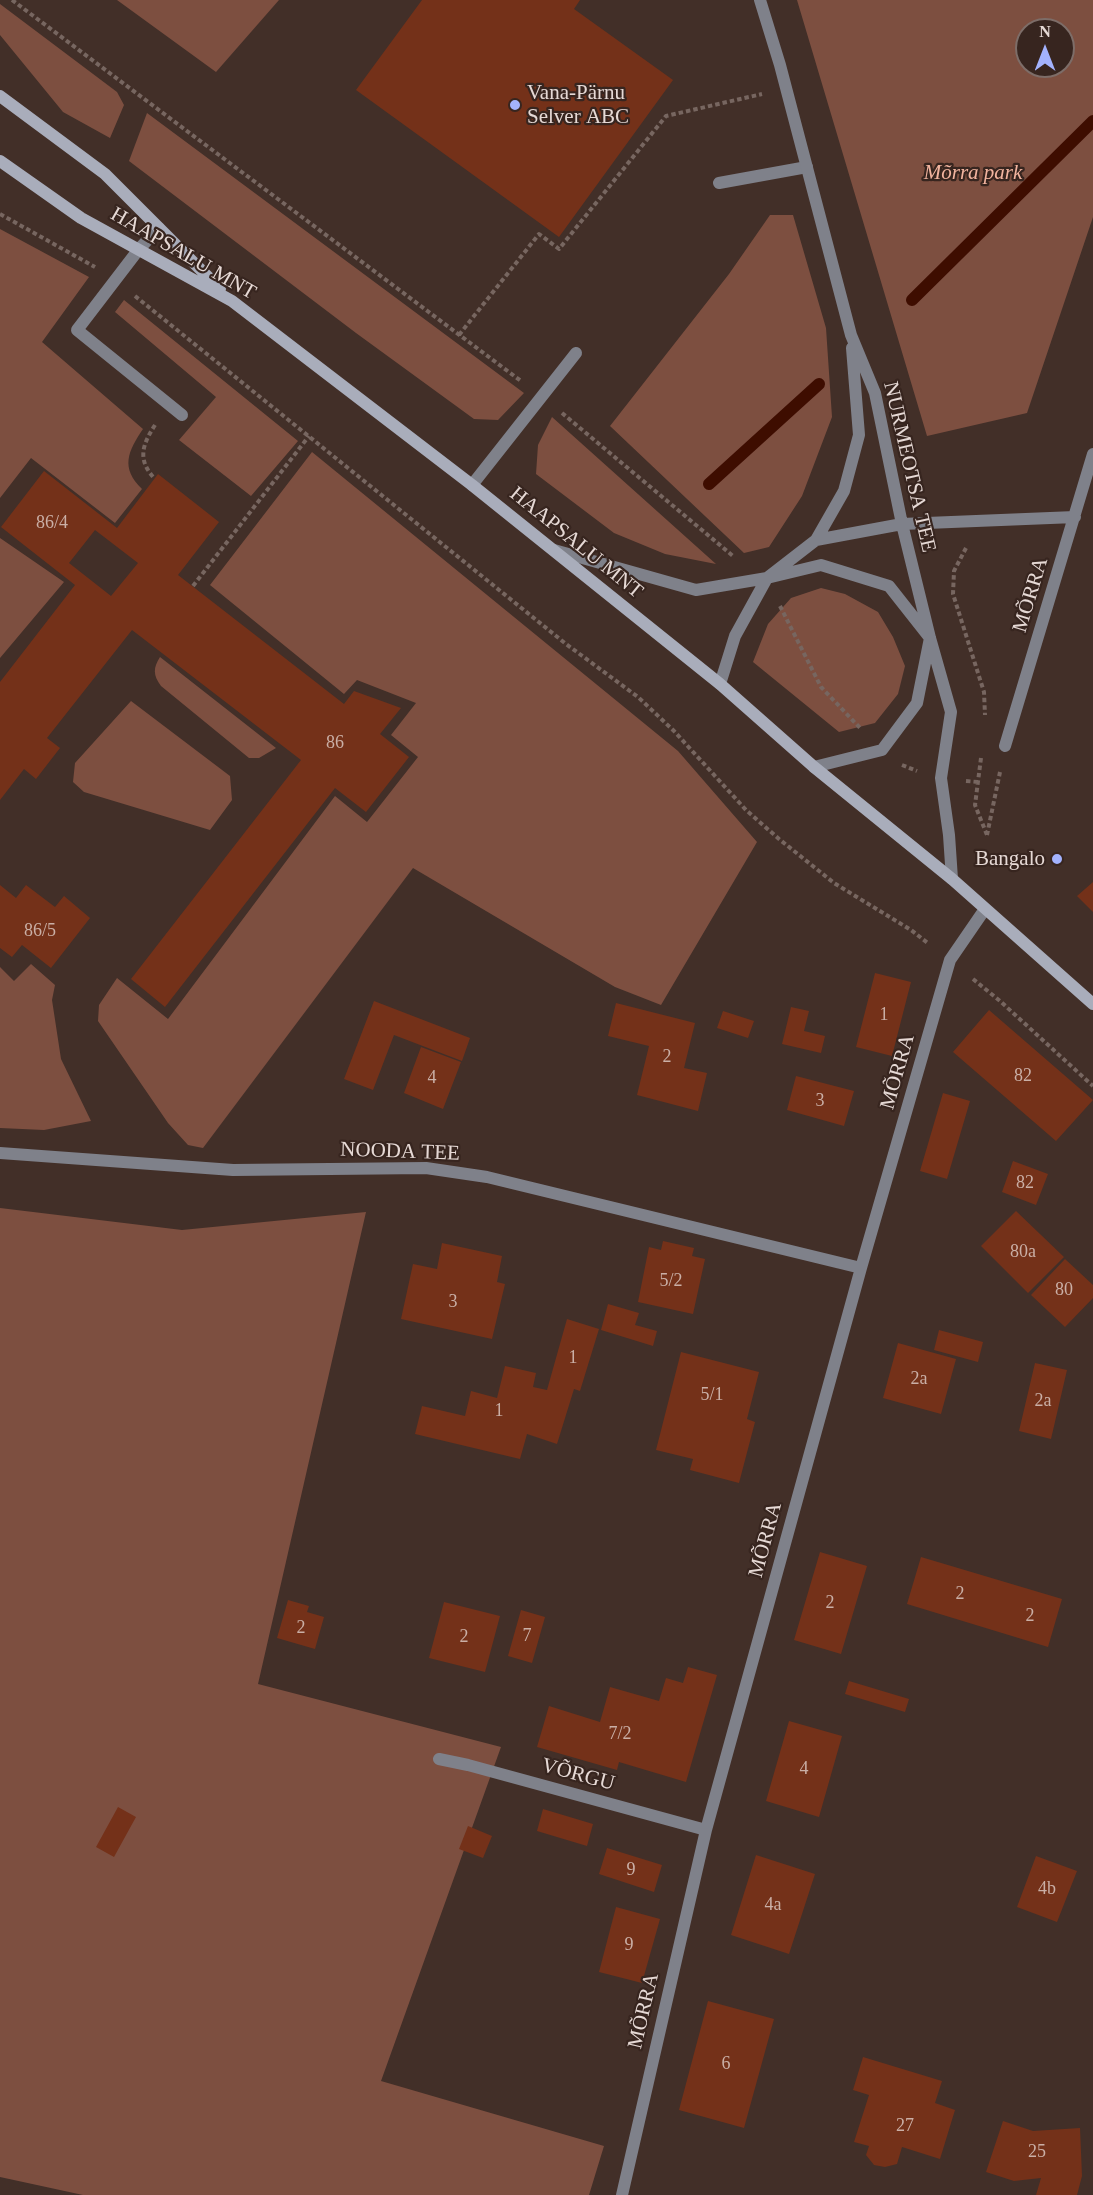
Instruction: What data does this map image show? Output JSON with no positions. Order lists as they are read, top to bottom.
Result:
{
  "streets": {
    "main road": ["HAAPSALU MNT"],
    "street": [
      "NURMEOTSA TEE",
      "MÕRRA",
      "NOODA TEE",
      "VÕRGU"
    ]
  },
  "crossings": [
    ["HAAPSALU MNT", "NURMEOTSA TEE"],
    ["HAAPSALU MNT", "MÕRRA"],
    ["MÕRRA", "NOODA TEE"],
    ["MÕRRA", "VÕRGU"]
  ],
  "parks": ["Mõrra park"],
  "places": ["Vana-Pärnu Selver ABC", "Bangalo"],
  "house_numbers": [
    "86/4",
    "86",
    "86/5",
    "1",
    "2",
    "82",
    "4",
    "3",
    "82",
    "80a",
    "5/2",
    "80",
    "3",
    "1",
    "2a",
    "5/1",
    "2a",
    "1",
    "2",
    "2",
    "2",
    "2",
    "7",
    "2",
    "7/2",
    "4",
    "9",
    "4b",
    "4a",
    "9",
    "6",
    "27",
    "25"
  ],
  "north": "top"
}
